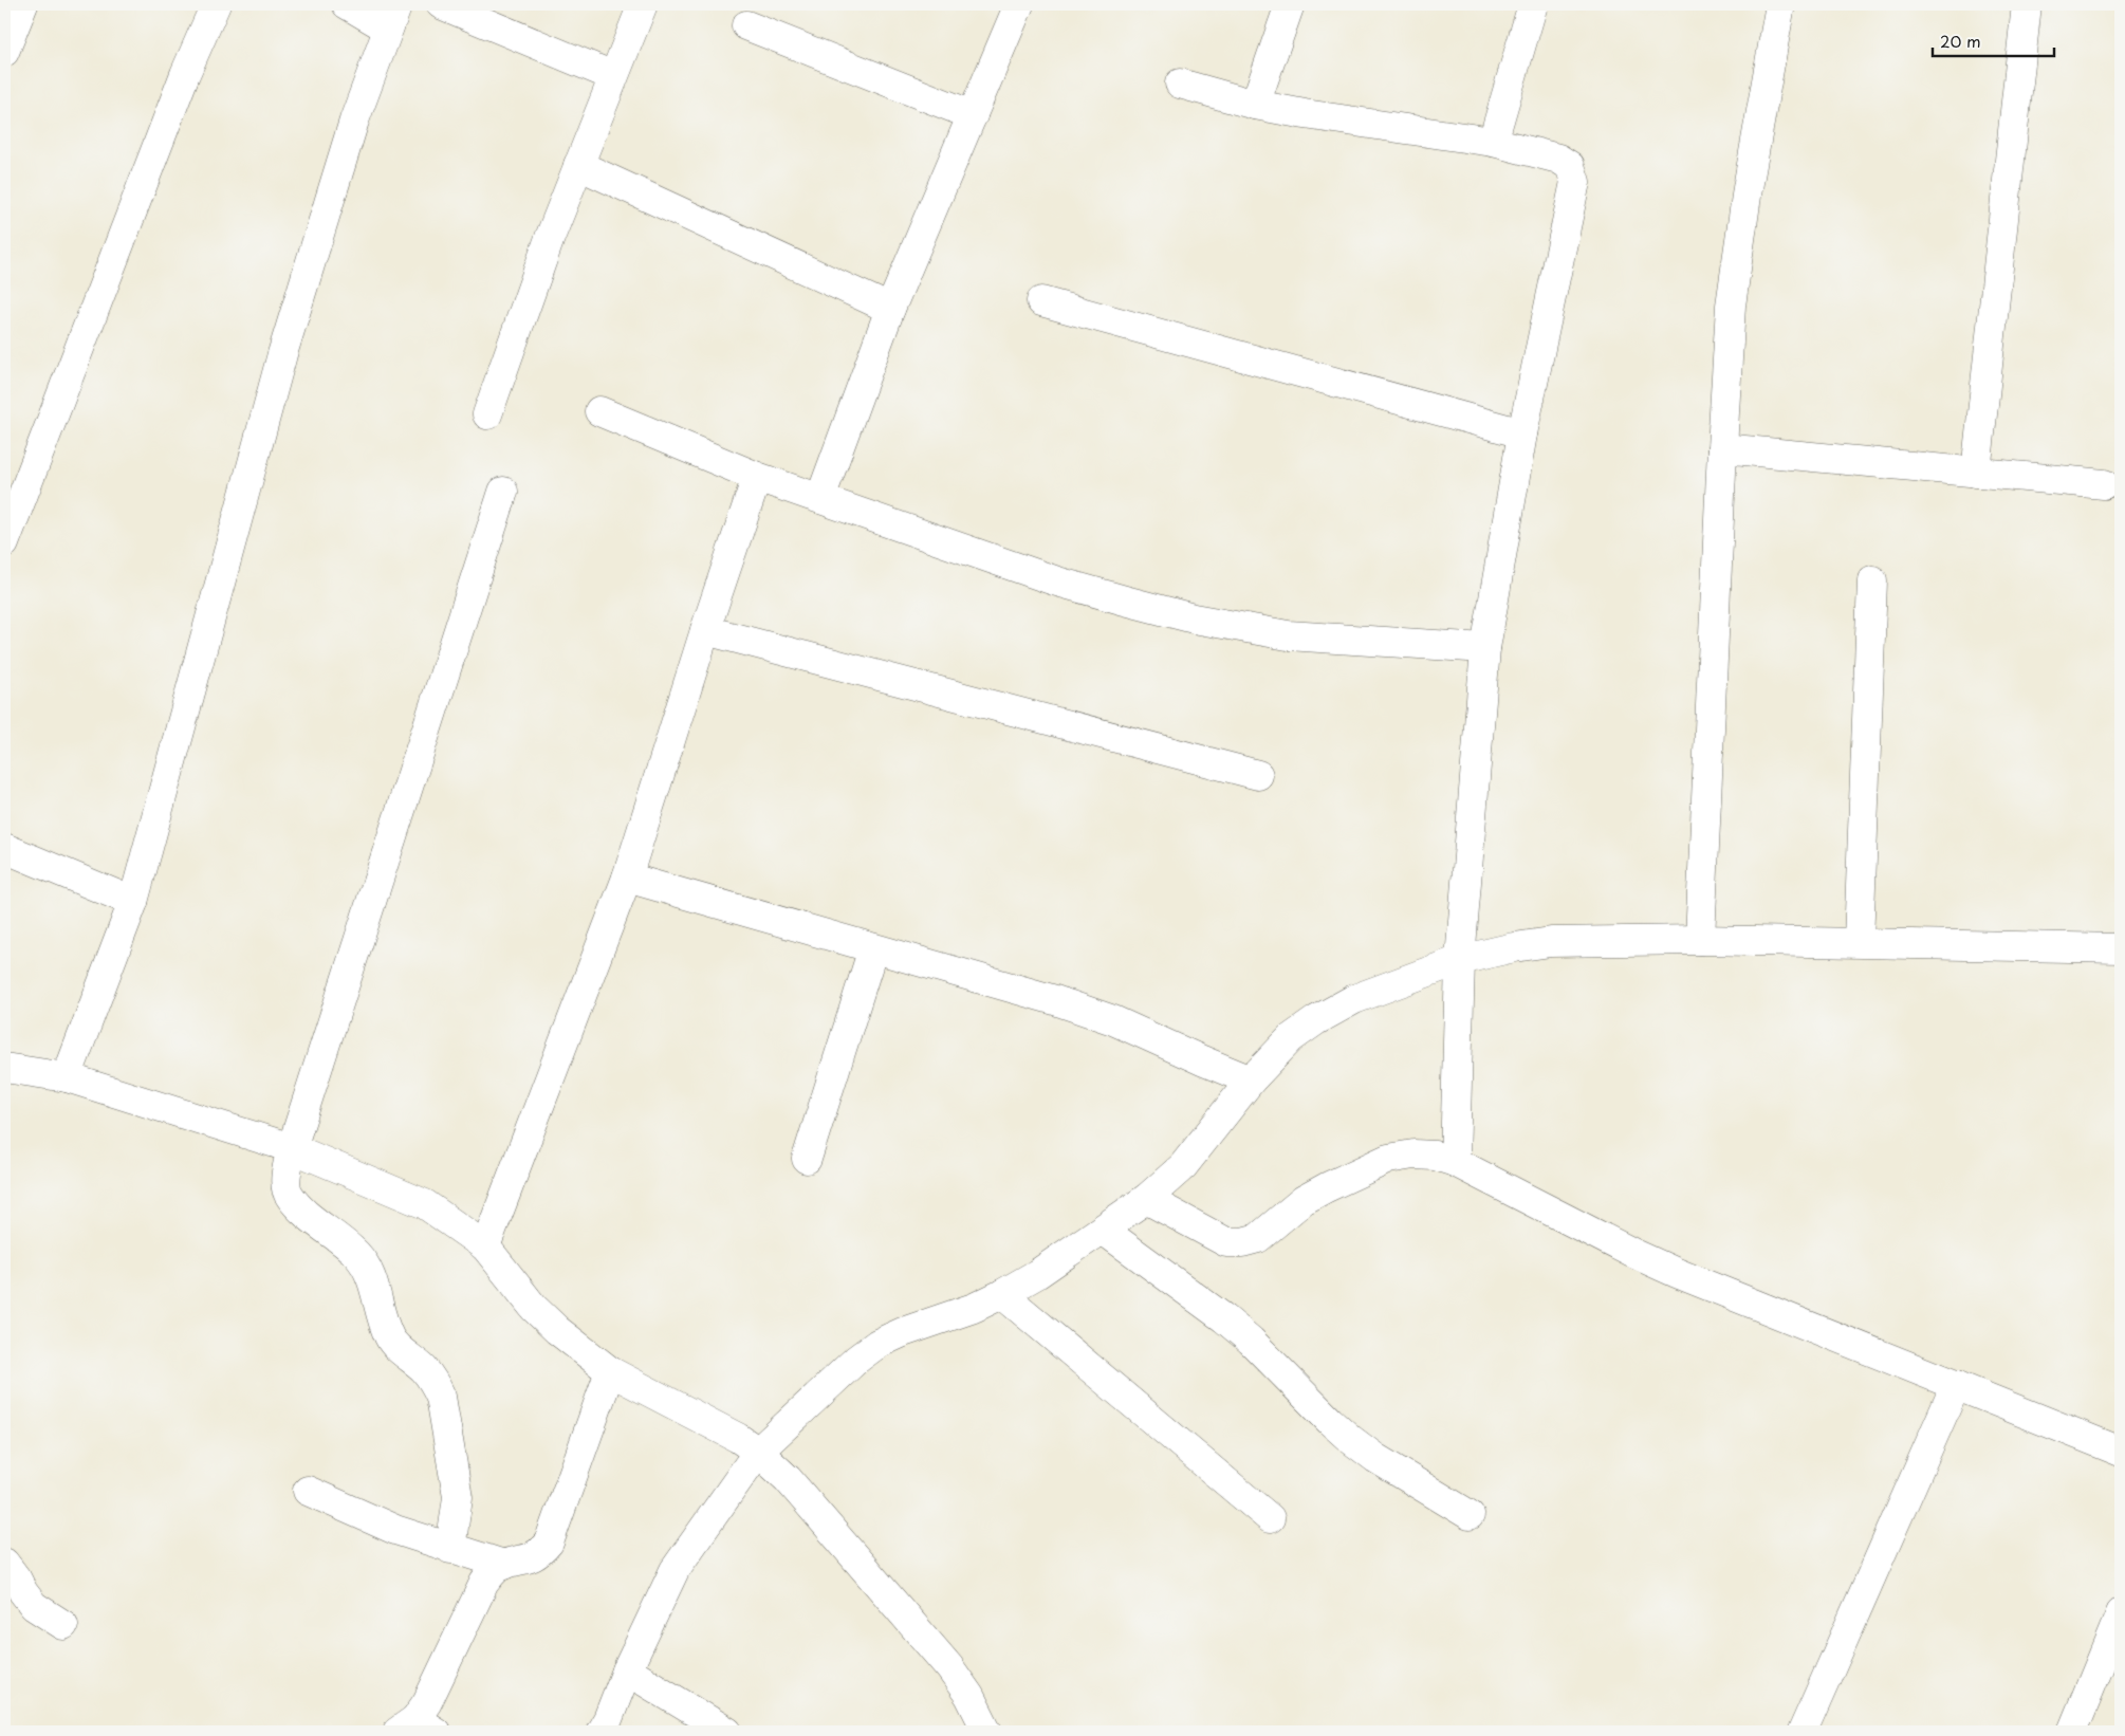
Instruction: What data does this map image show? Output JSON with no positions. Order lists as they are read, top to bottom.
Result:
{
  "scale_bar": "20 m"
}
